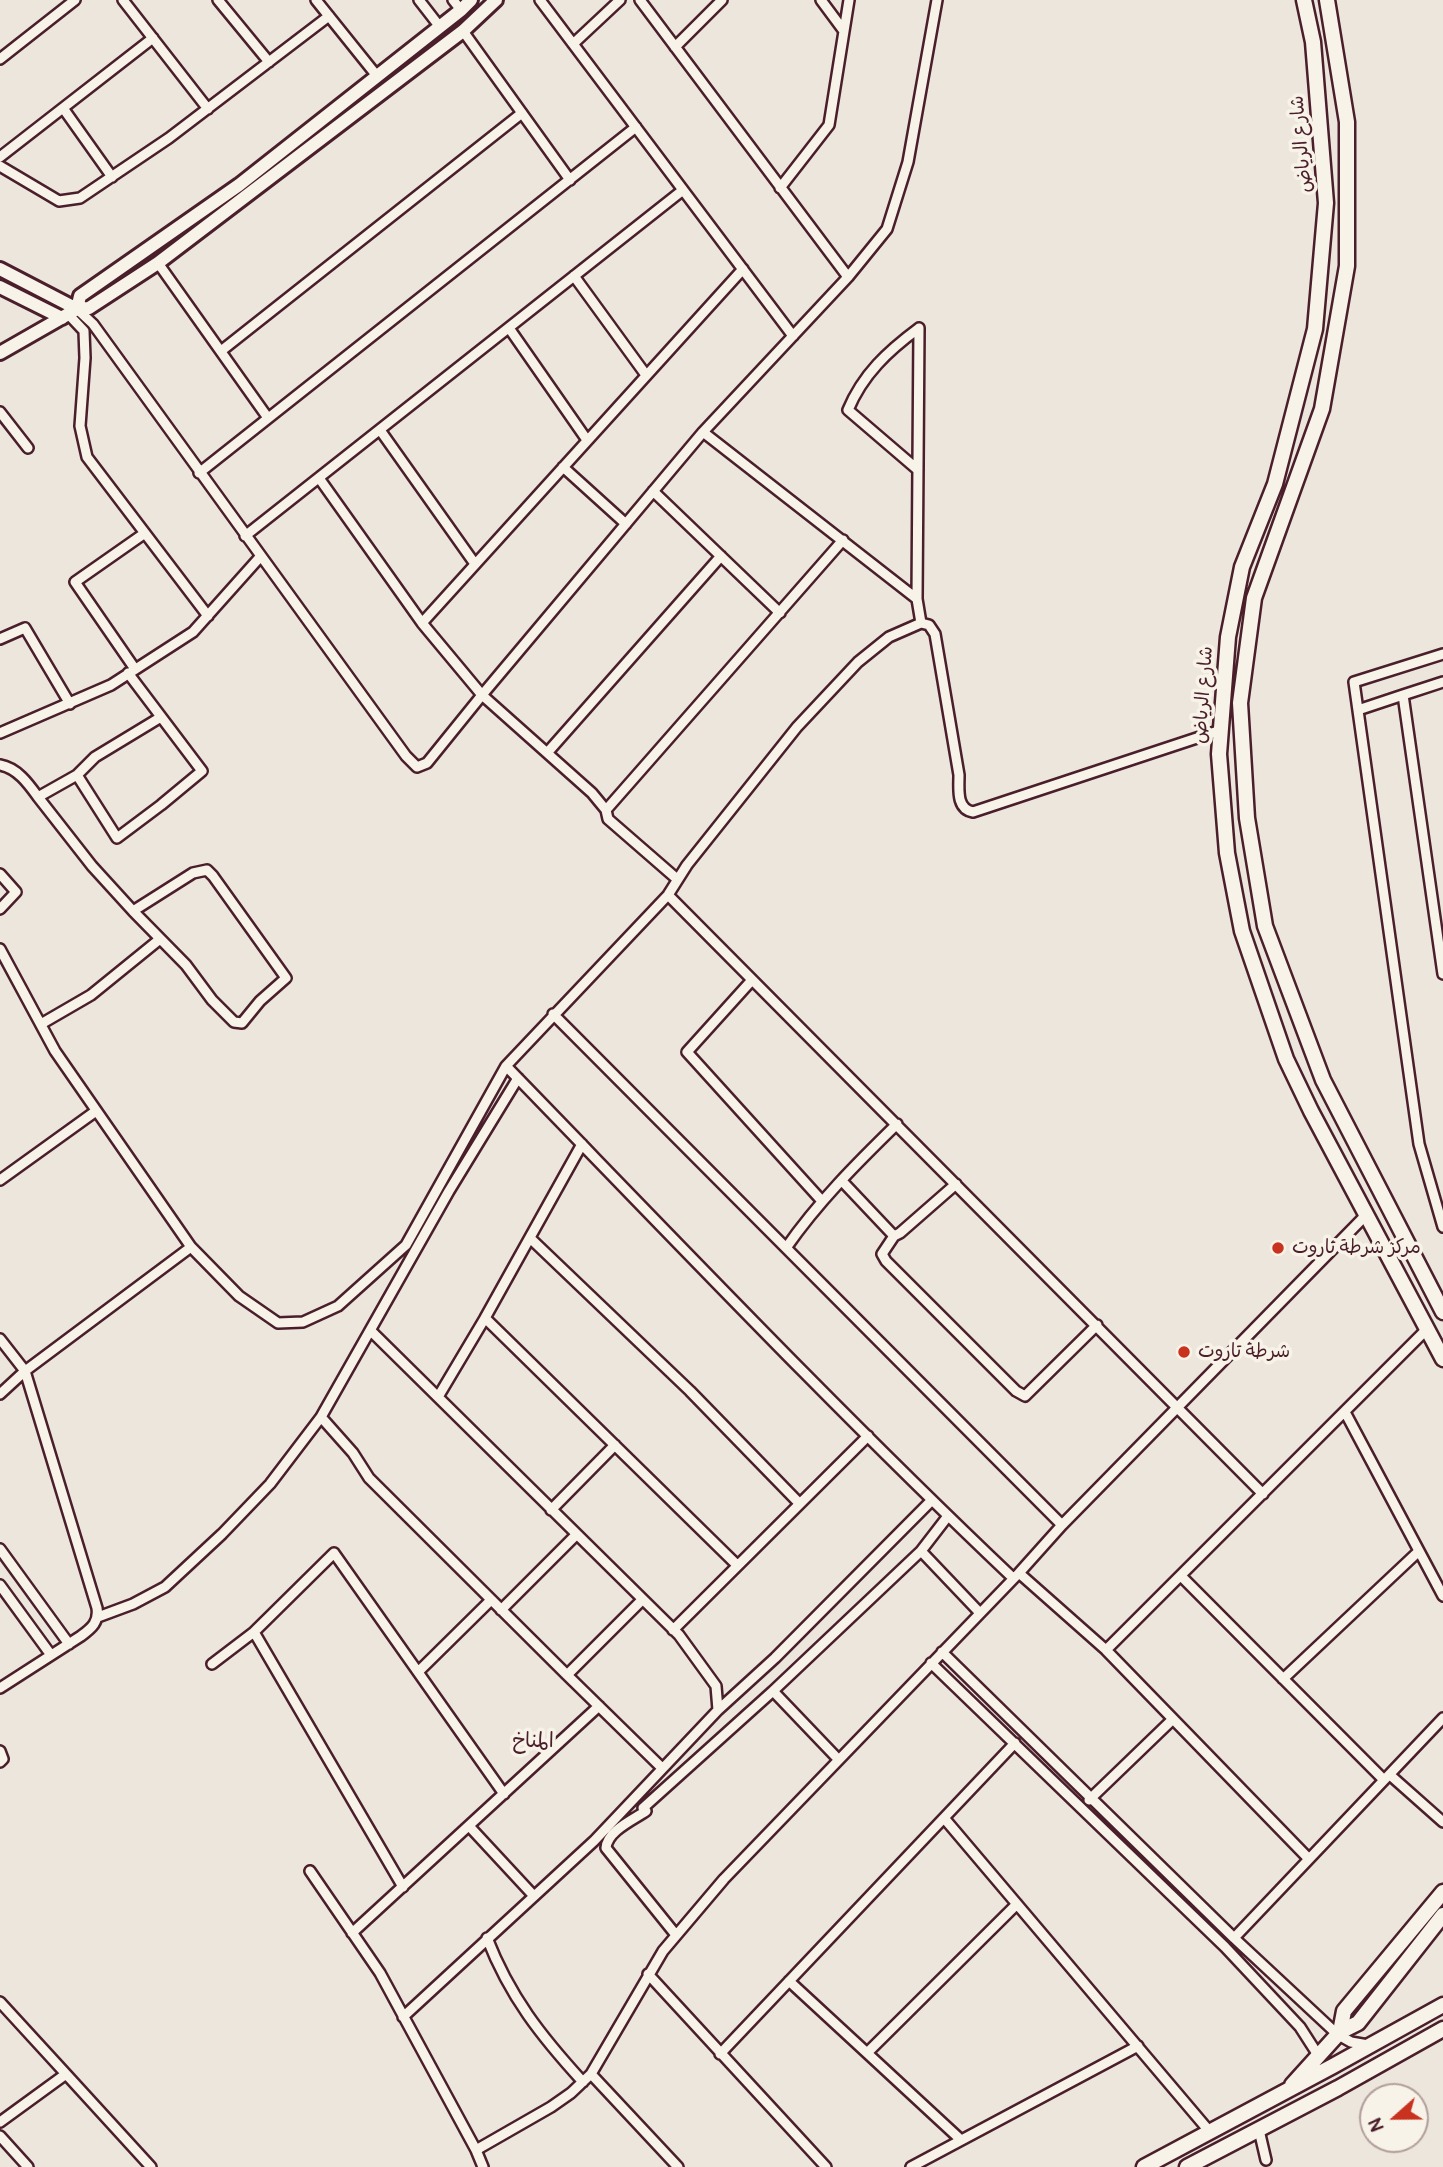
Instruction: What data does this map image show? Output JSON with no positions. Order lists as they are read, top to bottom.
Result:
{
  "streets": {
    "main road": ["شارع الرياض"]
  },
  "districts": ["المناخ"],
  "places": ["مركز شرطة تاروت", "شرطة تاروت"],
  "north": "left"
}
